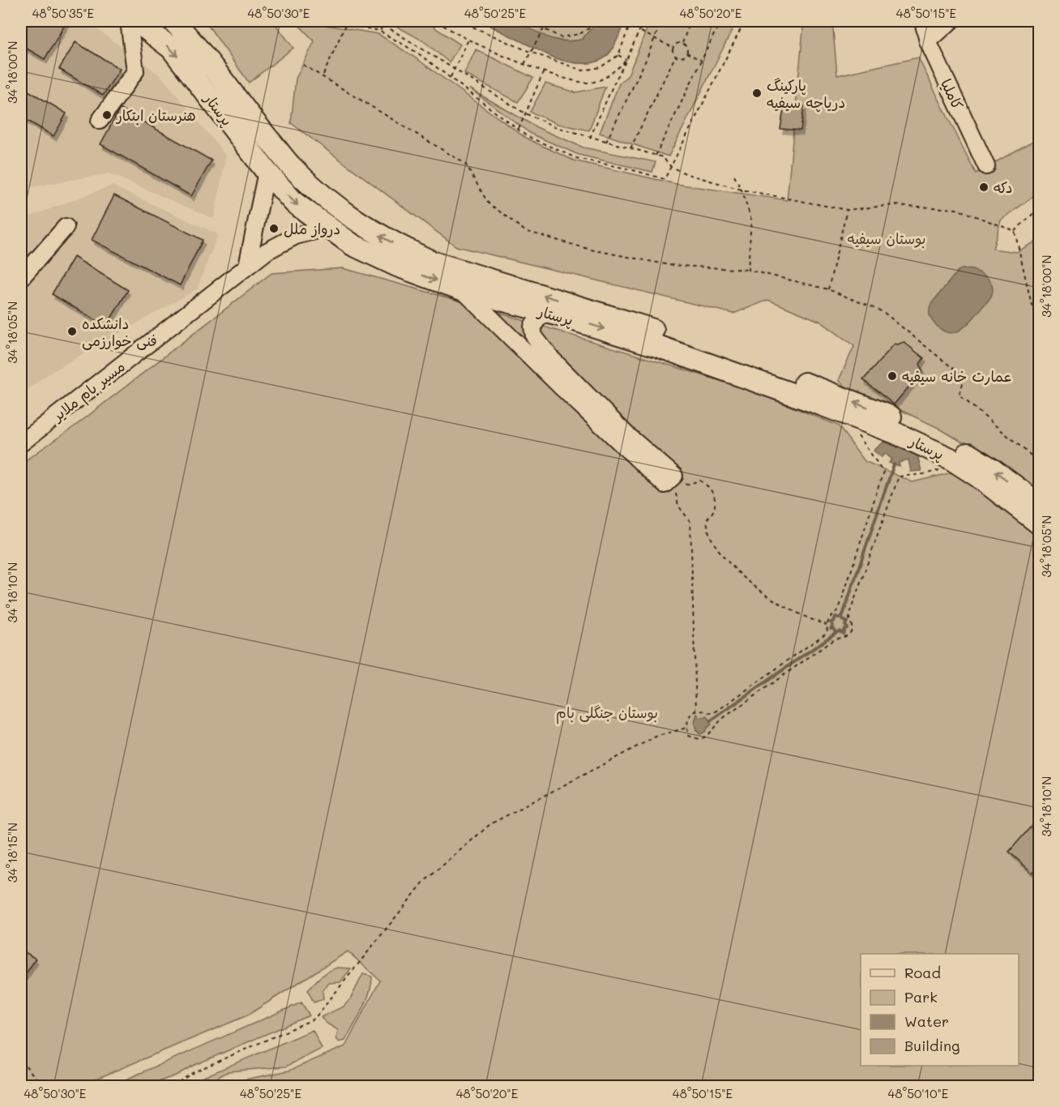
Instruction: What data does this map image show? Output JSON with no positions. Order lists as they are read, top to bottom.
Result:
{
  "streets": {
    "main road": ["پرستار"],
    "street": ["کاملیا", "مسیر بام ملایر"]
  },
  "crossings": [
    ["پرستار", "مسیر بام ملایر"]
  ],
  "parks": ["بوستان سیفیه", "بوستان جنگلی بام"],
  "places": [
    "پارکینگ دریاچه سیفیه",
    "هنرستان ابتکار",
    "دکه",
    "درواز ملل",
    "دانشکده فنی خوارزمی",
    "عمارت خانه سیفیه"
  ],
  "legend": [
    "Road",
    "Park",
    "Water",
    "Building"
  ],
  "coordinates": [
    "48°50'35\"E",
    "48°50'30\"E",
    "48°50'25\"E",
    "48°50'20\"E",
    "48°50'15\"E",
    "34°18'00\"N",
    "34°18'05\"N",
    "34°18'10\"N",
    "34°18'15\"N",
    "48°50'10\"E"
  ]
}
